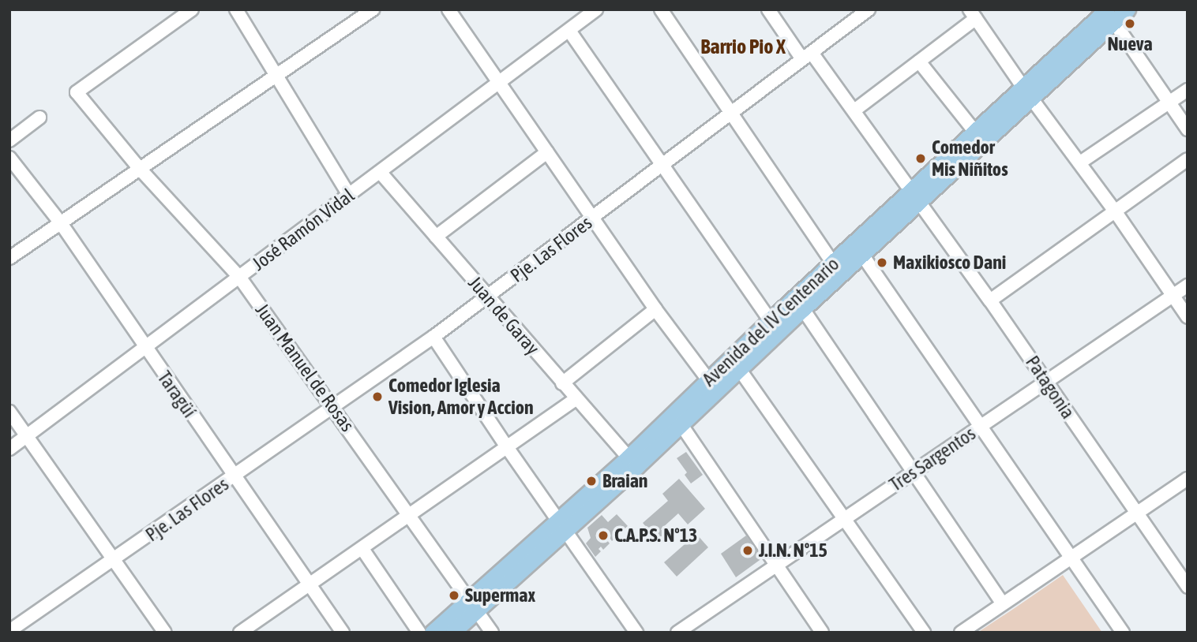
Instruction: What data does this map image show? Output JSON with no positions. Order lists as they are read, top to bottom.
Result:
{
  "streets": {
    "main road": ["Avenida del IV Centenario"],
    "street": [
      "José Ramón Vidal",
      "Pje. Las Flores",
      "Juan de Garay",
      "Juan Manuel de Rosas",
      "Patagonia",
      "Taragüí",
      "Tres Sargentos"
    ]
  },
  "crossings": [
    ["José Ramón Vidal", "Juan de Garay"],
    ["José Ramón Vidal", "Juan Manuel de Rosas"],
    ["José Ramón Vidal", "Taragüí"],
    ["Pje. Las Flores", "Juan de Garay"],
    ["Pje. Las Flores", "Juan Manuel de Rosas"],
    ["Pje. Las Flores", "Patagonia"],
    ["Pje. Las Flores", "Taragüí"],
    ["Juan de Garay", "Avenida del IV Centenario"],
    ["Avenida del IV Centenario", "Juan Manuel de Rosas"],
    ["Avenida del IV Centenario", "Patagonia"],
    ["Patagonia", "Tres Sargentos"]
  ],
  "districts": ["Barrio Pio X"],
  "places": [
    "Nueva",
    "Comedor Mis Niñitos",
    "Maxikiosco Dani",
    "Comedor Iglesia Vision, Amor y Accion",
    "Braian",
    "C.A.P.S. Nº13",
    "J.I.N. Nº15",
    "Supermax"
  ]
}
